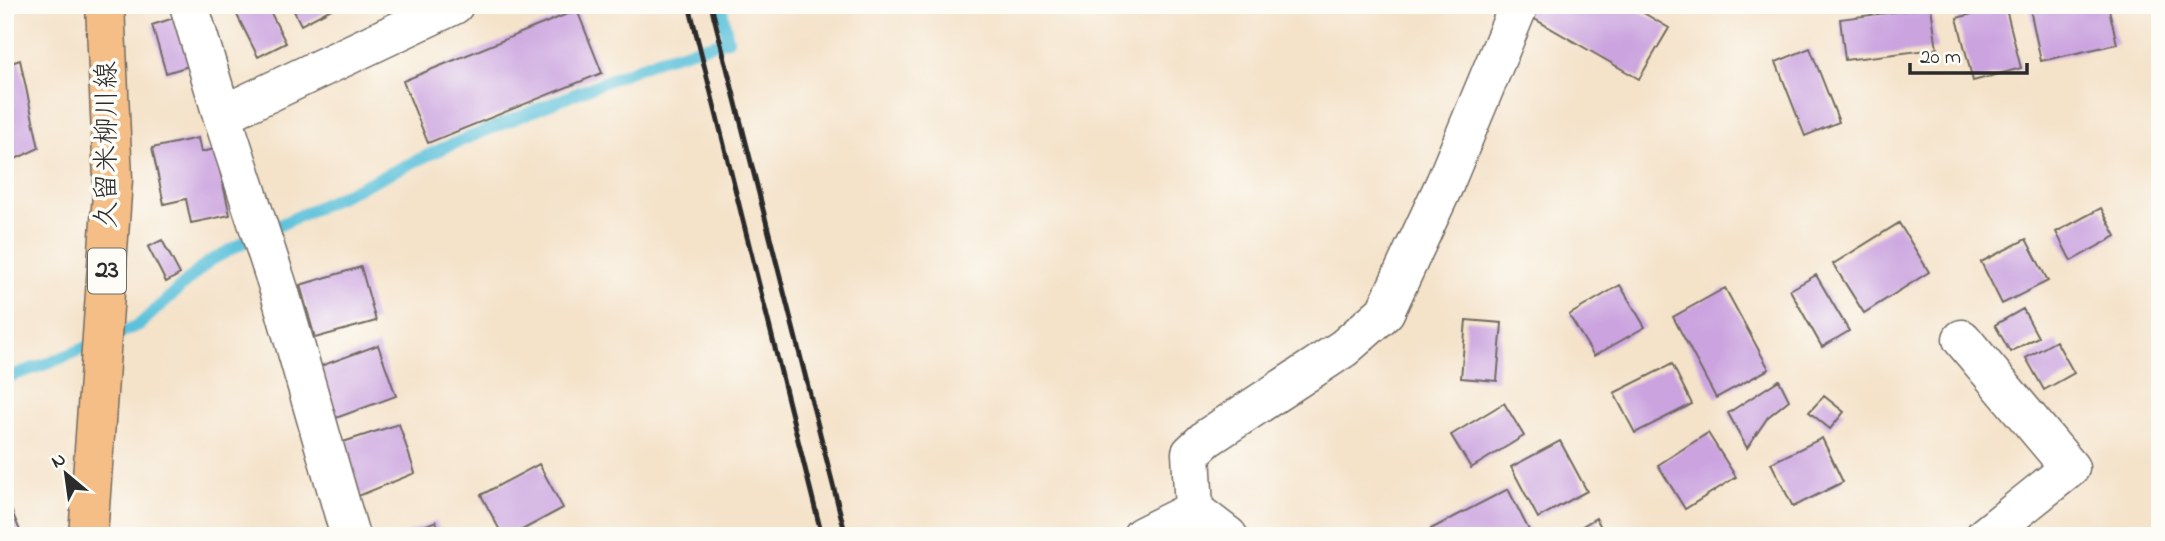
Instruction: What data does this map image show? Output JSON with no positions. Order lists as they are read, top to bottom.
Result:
{
  "streets": {
    "main road": ["久留米柳川線", "23"]
  },
  "scale_bar": "20 m",
  "north": "top left"
}
